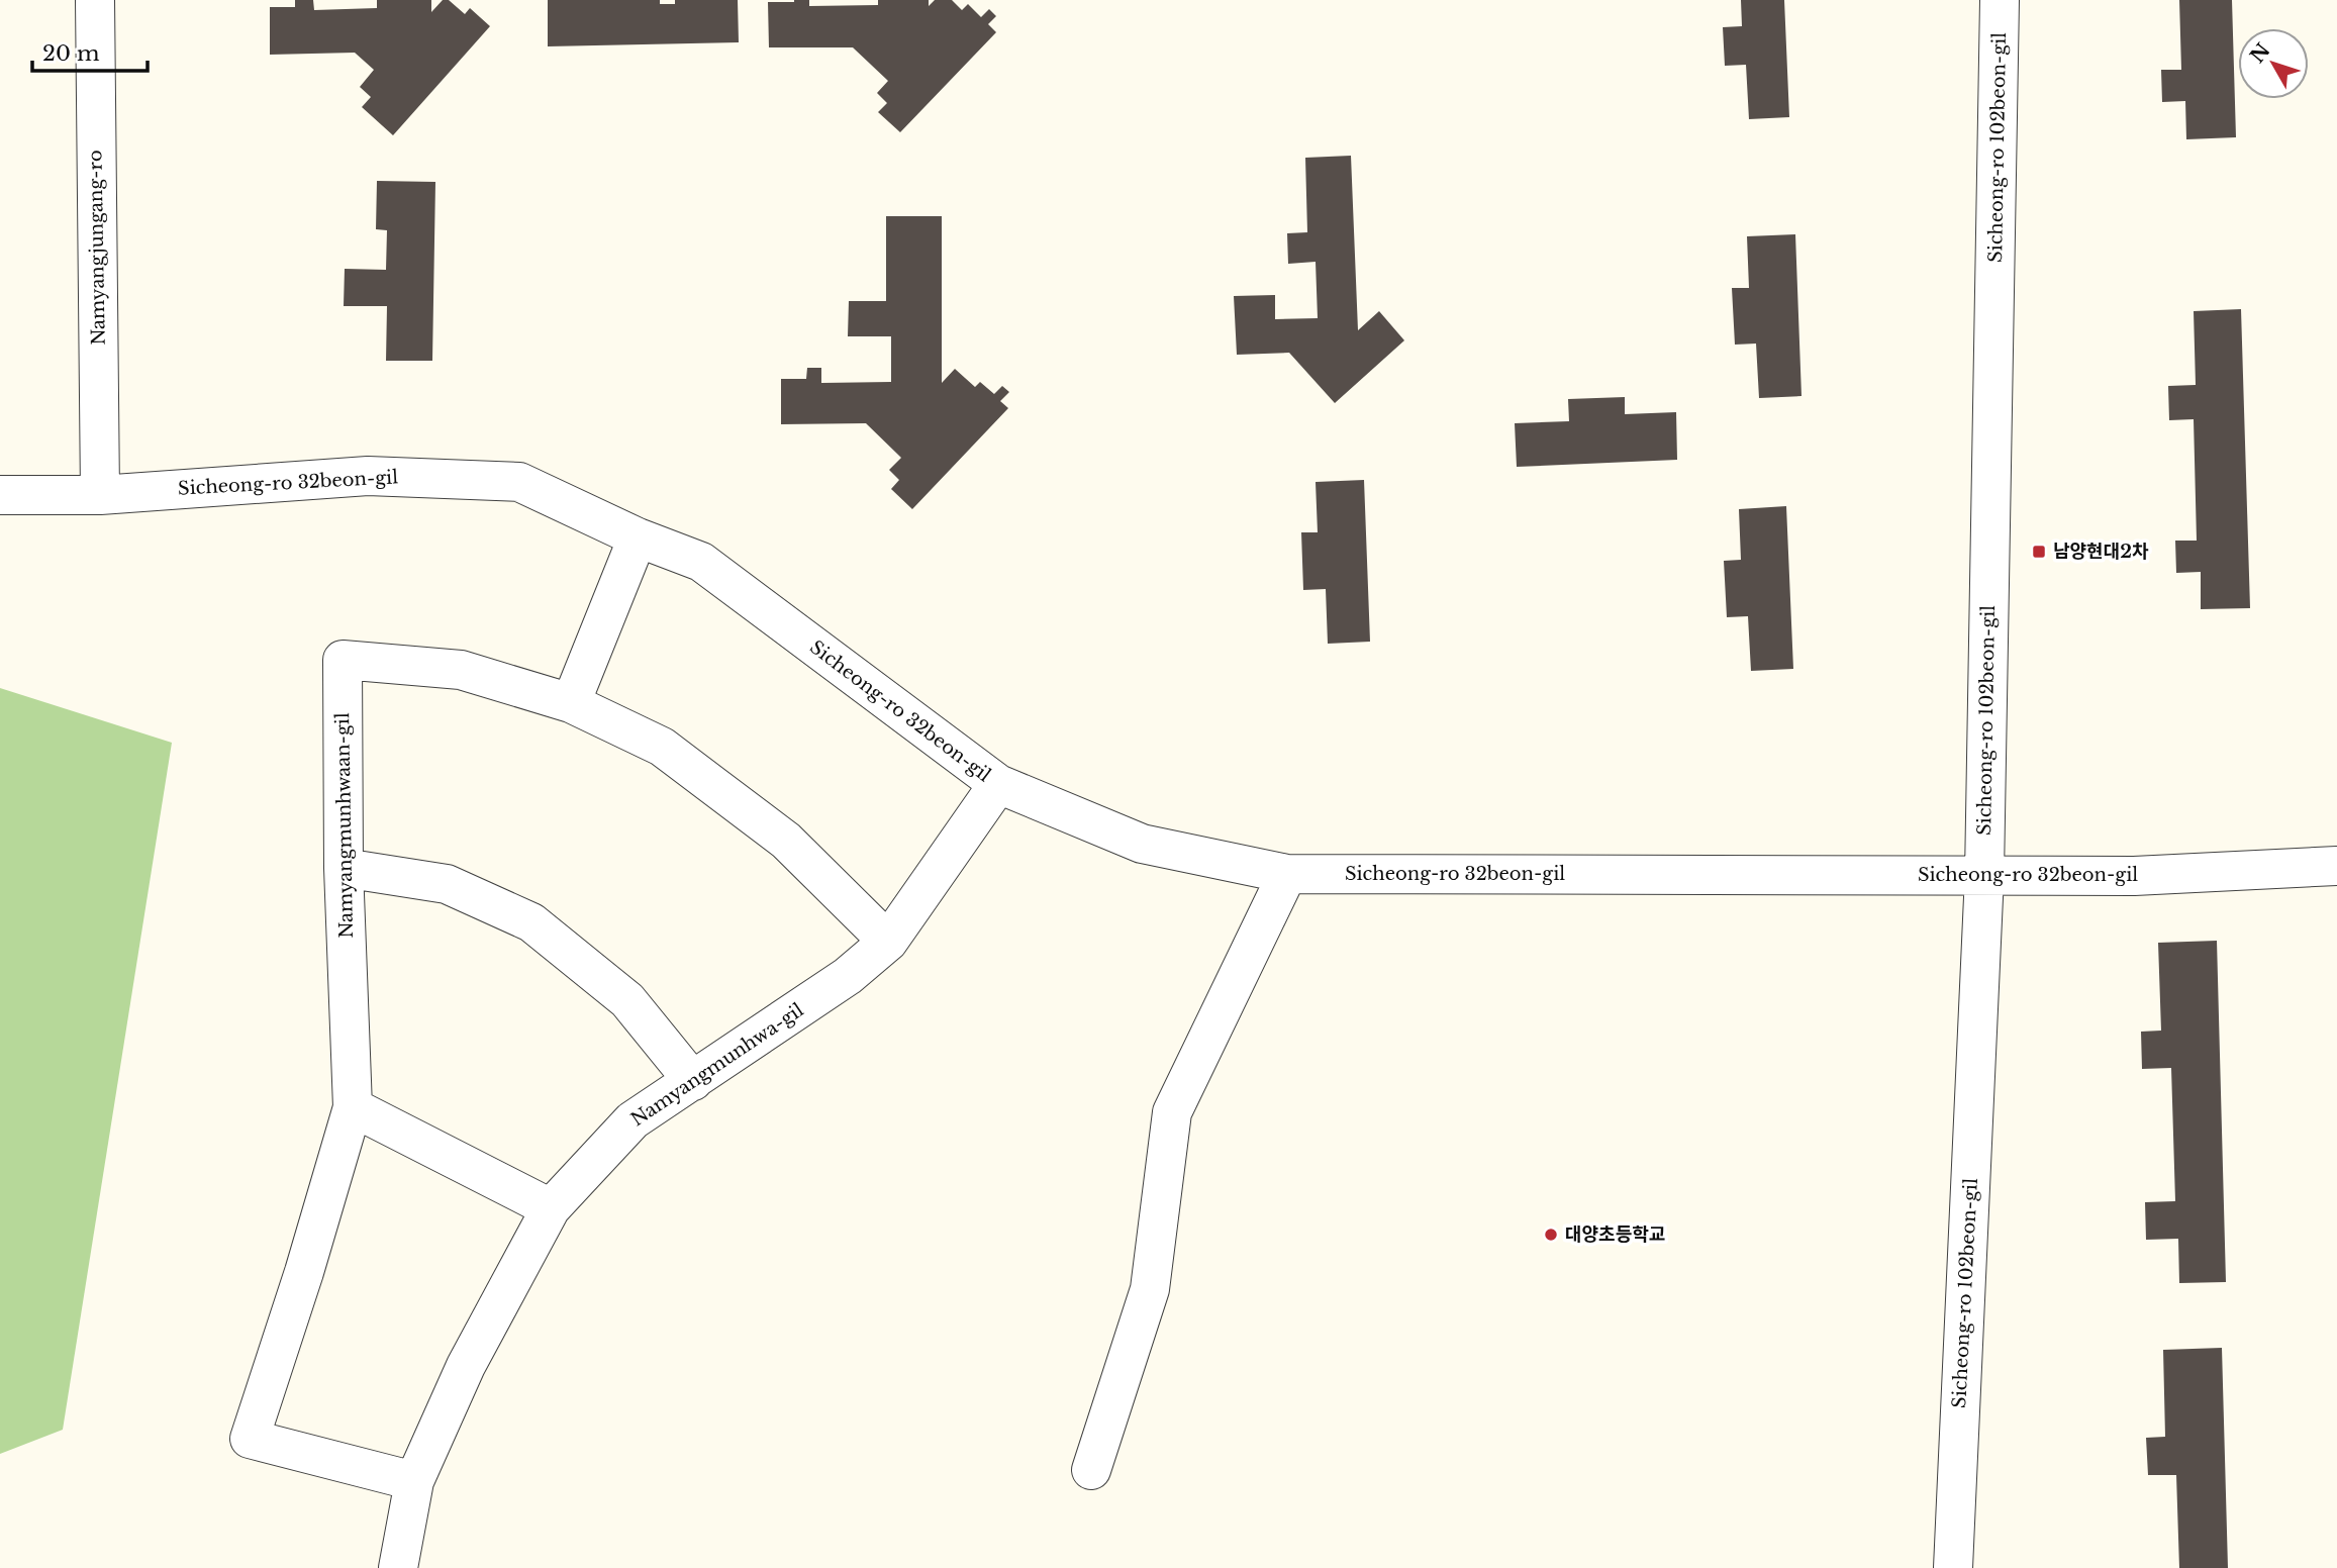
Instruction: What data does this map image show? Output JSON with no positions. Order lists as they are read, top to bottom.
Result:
{
  "streets": {
    "street": [
      "Sicheong-ro 102beon-gil",
      "Namyangjungang-ro",
      "Sicheong-ro 32beon-gil",
      "Namyangmunhwaan-gil",
      "Namyangmunhwa-gil"
    ]
  },
  "crossings": [
    ["Sicheong-ro 102beon-gil", "Sicheong-ro 32beon-gil"],
    ["Namyangjungang-ro", "Sicheong-ro 32beon-gil"],
    ["Sicheong-ro 32beon-gil", "Namyangmunhwa-gil"],
    ["Namyangmunhwaan-gil", "Namyangmunhwa-gil"]
  ],
  "places": {
    "transit": ["남양현대2차"],
    "other": ["대양초등학교"]
  },
  "scale_bar": "20 m",
  "north": "top left"
}
